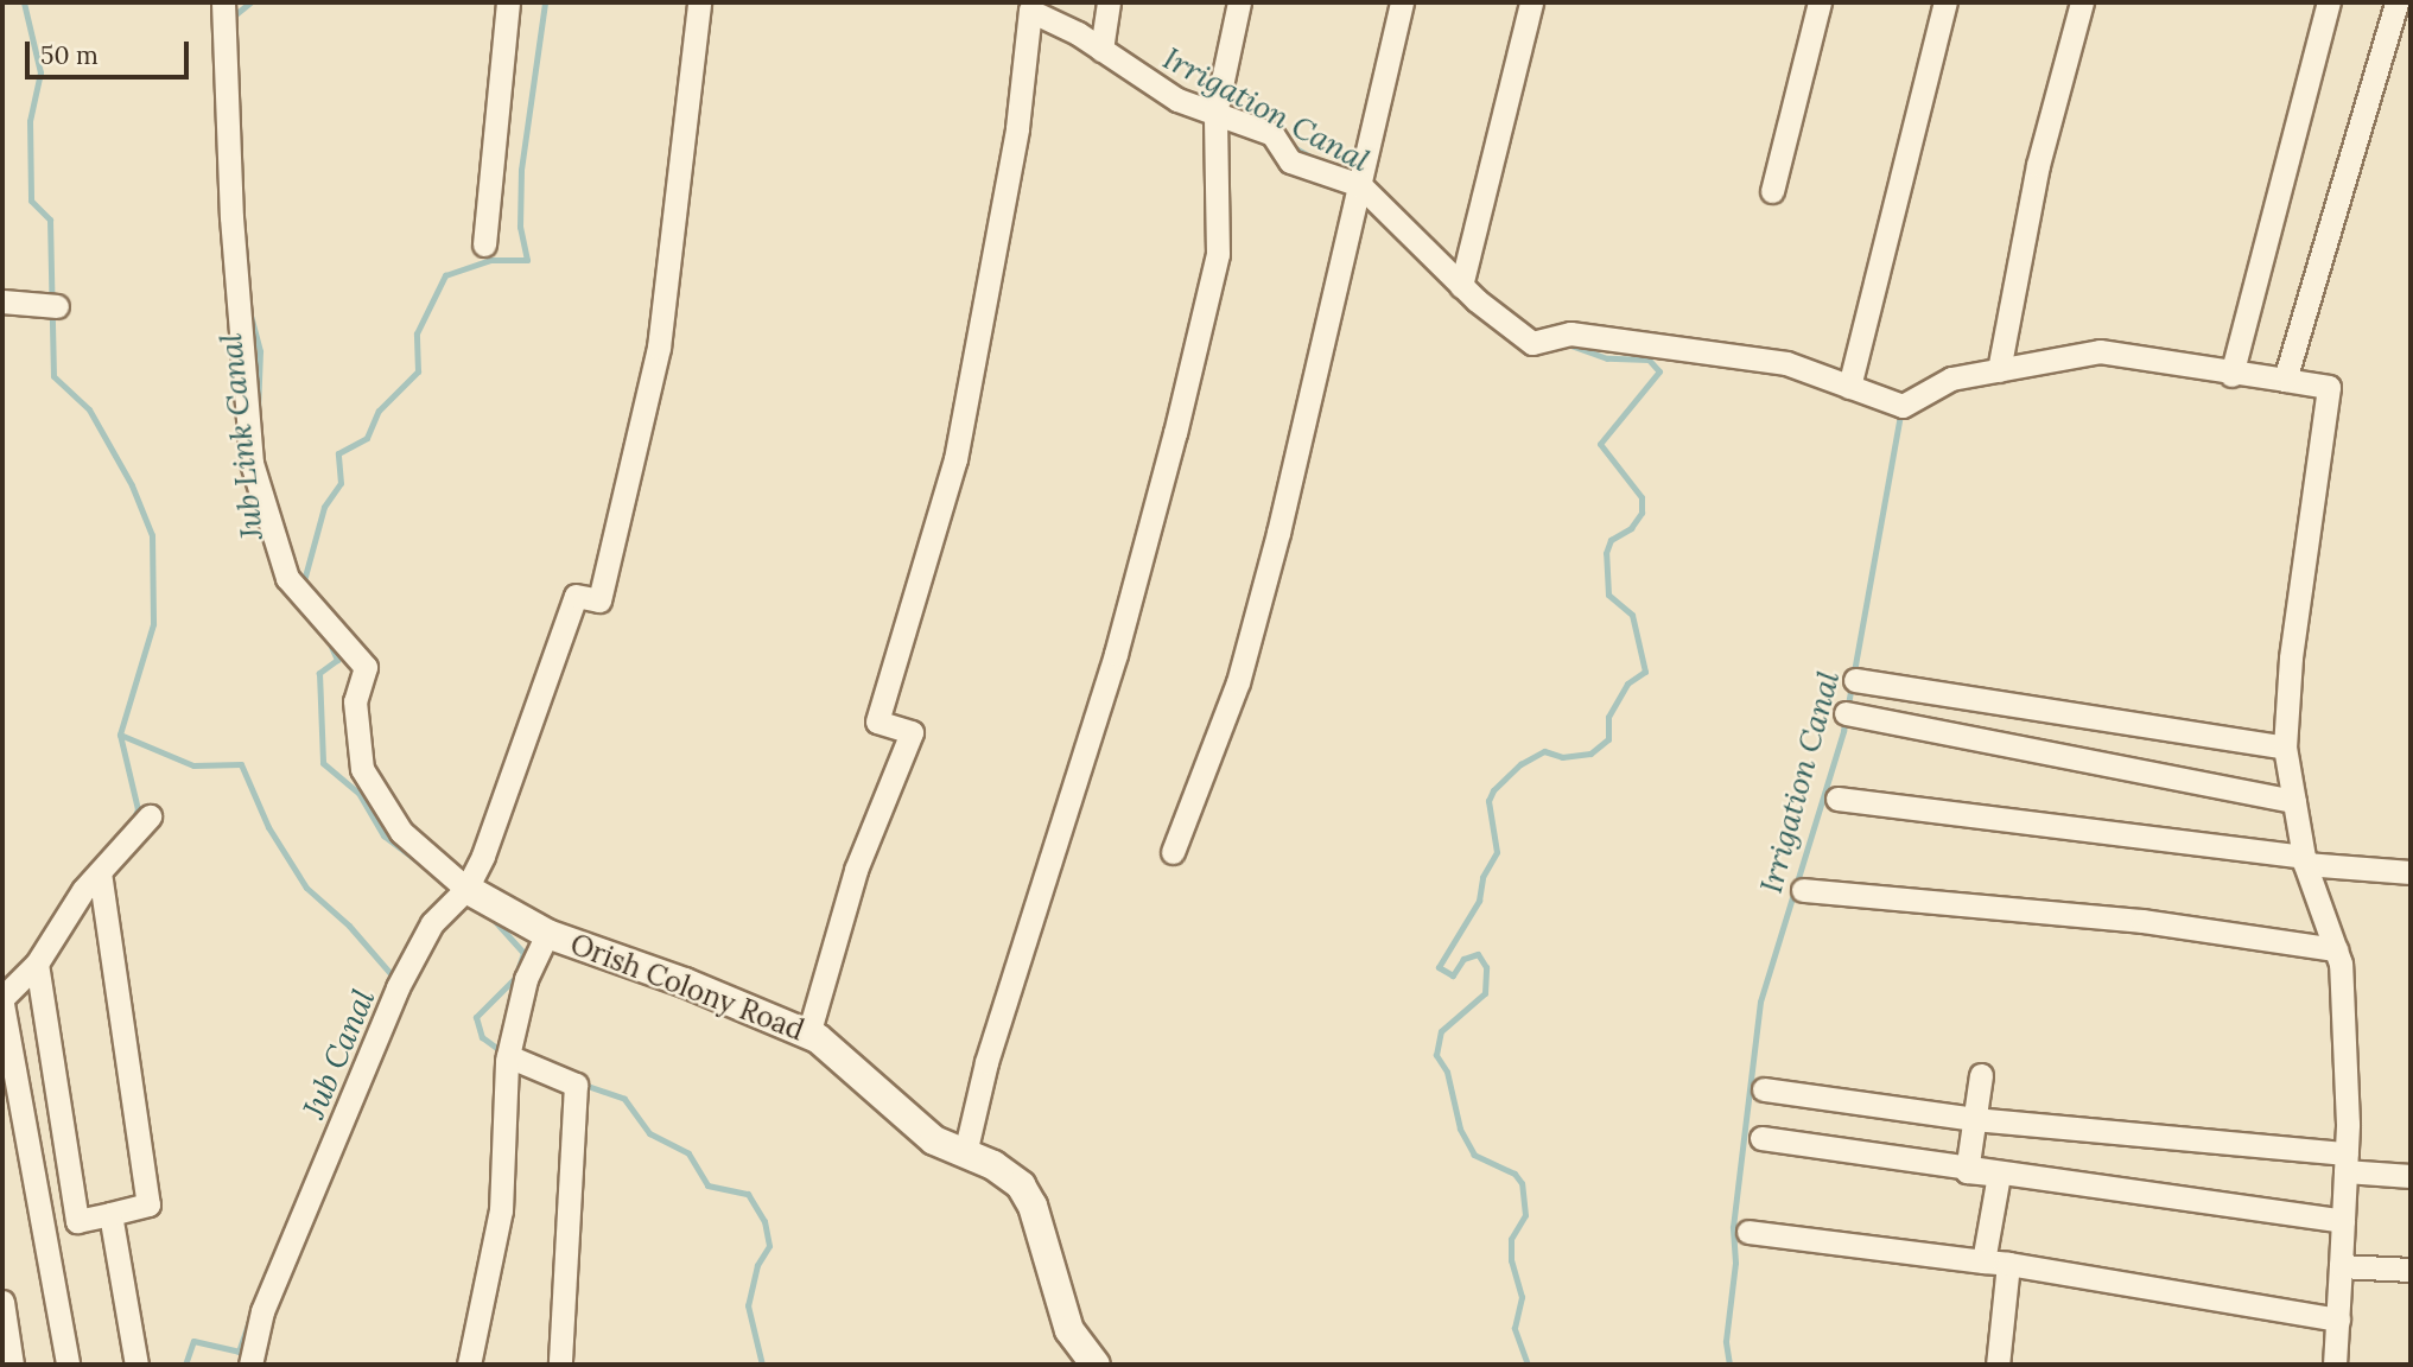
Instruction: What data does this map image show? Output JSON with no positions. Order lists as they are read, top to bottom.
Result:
{
  "streets": {
    "street": ["Orish Colony Road"]
  },
  "water": ["Irrigation Canal", "Jub Link Canal", "Jub Canal"],
  "scale_bar": "50 m"
}
